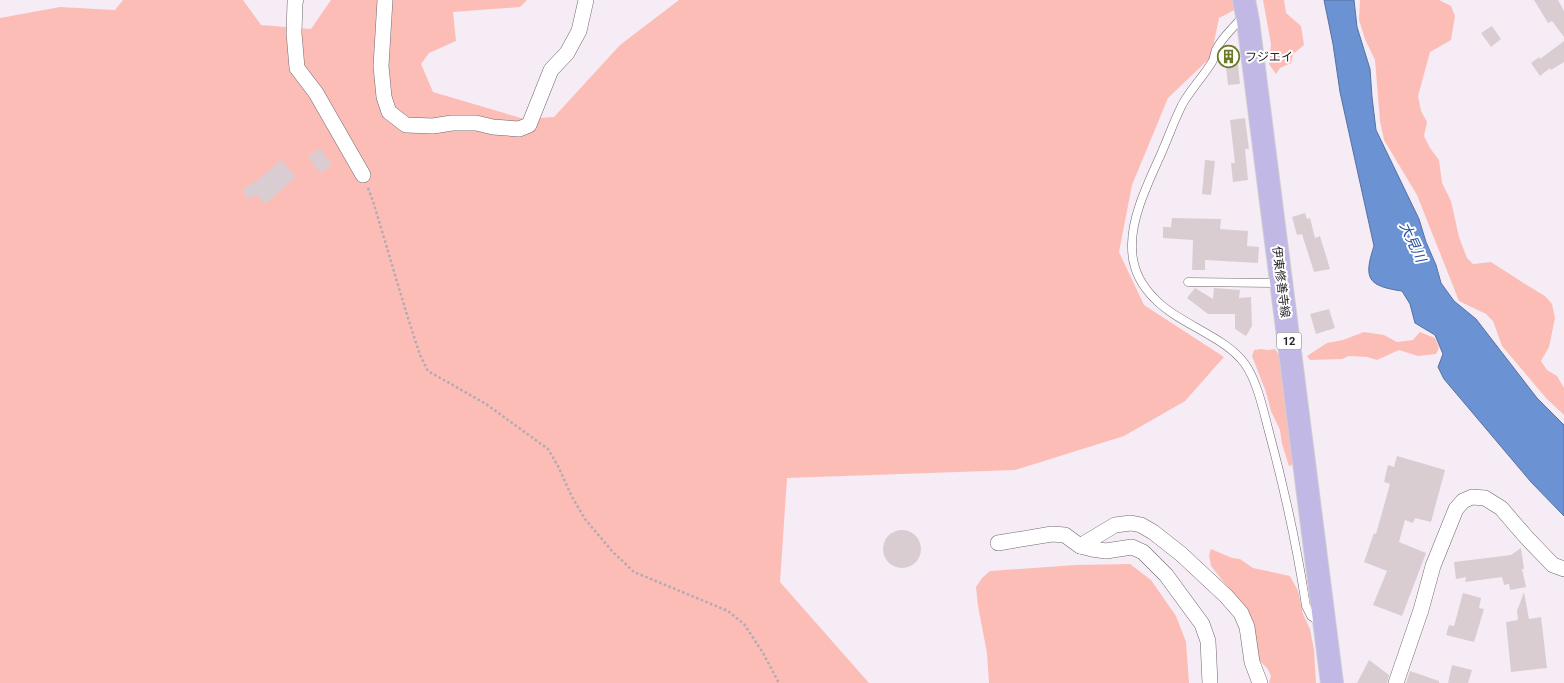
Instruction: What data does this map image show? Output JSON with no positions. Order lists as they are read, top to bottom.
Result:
{
  "streets": {
    "main road": ["伊東修善寺線", "12"]
  },
  "water": ["大見川"],
  "places": {
    "building": ["フジエイ"]
  }
}
